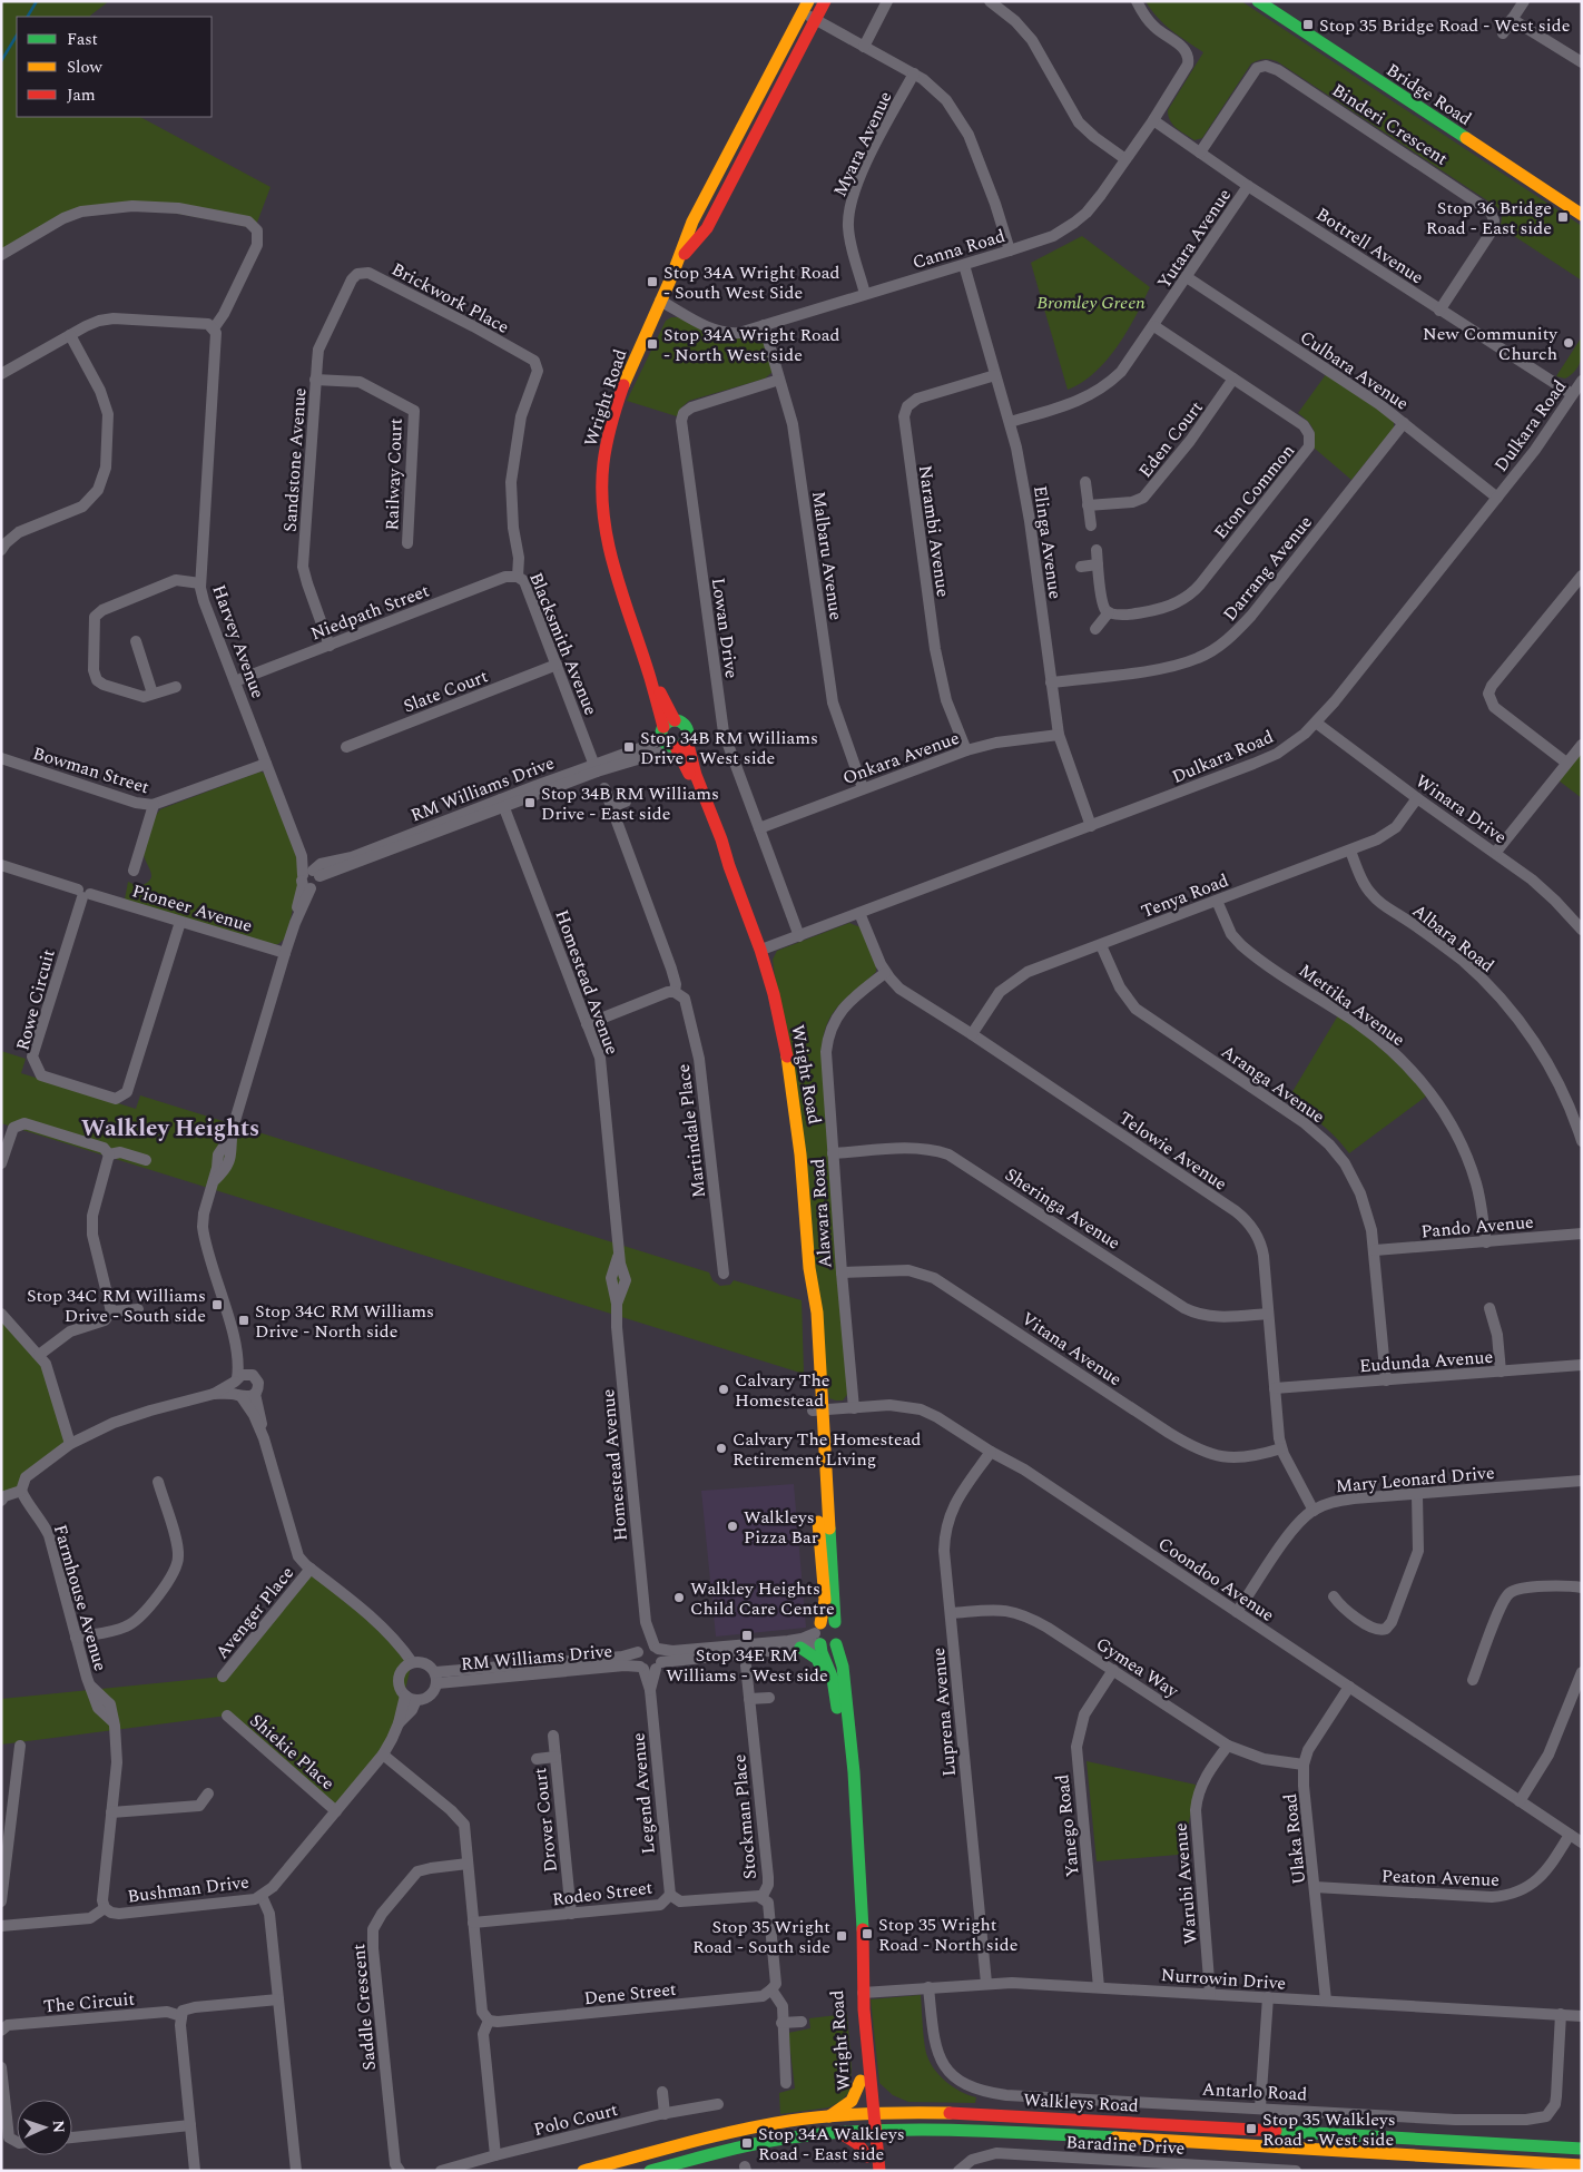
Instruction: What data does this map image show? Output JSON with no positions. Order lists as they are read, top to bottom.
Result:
{
  "streets": {
    "main road": ["Bridge Road", "Wright Road", "Walkleys Road"],
    "street": [
      "Binderi Crescent",
      "Myara Avenue",
      "Yutara Avenue",
      "Bottrell Avenue",
      "Canna Road",
      "Brickwork Place",
      "Culbara Avenue",
      "Dulkara Road",
      "Eden Court",
      "Sandstone Avenue",
      "Railway Court",
      "Eton Common",
      "Narambi Avenue",
      "Elinga Avenue",
      "Malbaru Avenue",
      "Darrang Avenue",
      "Niedpath Street",
      "Lowan Drive",
      "Harvey Avenue",
      "Blacksmith Avenue",
      "Slate Court",
      "Onkara Avenue",
      "Bowman Street",
      "RM Williams Drive",
      "Winara Drive",
      "Tenya Road",
      "Pioneer Avenue",
      "Albara Road",
      "Homestead Avenue",
      "Rowe Circuit",
      "Mettika Avenue",
      "Aranga Avenue",
      "Martindale Place",
      "Telowie Avenue",
      "Sheringa Avenue",
      "Alawara Road",
      "Pando Avenue",
      "Vitana Avenue",
      "Eudunda Avenue",
      "Mary Leonard Drive",
      "Coondoo Avenue",
      "Farmhouse Avenue",
      "Avenger Place",
      "Gymea Way",
      "Luprena Avenue",
      "Shiekie Place",
      "Legend Avenue",
      "Stockman Place",
      "Drover Court",
      "Yanego Road",
      "Ulaka Road",
      "Peaton Avenue",
      "Warubi Avenue",
      "Bushman Drive",
      "Rodeo Street",
      "Nurrowin Drive",
      "Dene Street",
      "The Circuit",
      "Saddle Crescent",
      "Antarlo Road",
      "Polo Court",
      "Baradine Drive"
    ]
  },
  "crossings": [
    ["Binderi Crescent", "Bottrell Avenue"],
    ["Myara Avenue", "Canna Road"],
    ["Yutara Avenue", "Bottrell Avenue"],
    ["Yutara Avenue", "Culbara Avenue"],
    ["Yutara Avenue", "Eton Common"],
    ["Yutara Avenue", "Elinga Avenue"],
    ["Bottrell Avenue", "Canna Road"],
    ["Bottrell Avenue", "Dulkara Road"],
    ["Canna Road", "Wright Road"],
    ["Canna Road", "Elinga Avenue"],
    ["Canna Road", "Malbaru Avenue"],
    ["Brickwork Place", "Sandstone Avenue"],
    ["Brickwork Place", "Blacksmith Avenue"],
    ["Culbara Avenue", "Dulkara Road"],
    ["Culbara Avenue", "Darrang Avenue"],
    ["Wright Road", "Dulkara Road"],
    ["Wright Road", "RM Williams Drive"],
    ["Wright Road", "Coondoo Avenue"],
    ["Wright Road", "Nurrowin Drive"],
    ["Wright Road", "Walkleys Road"],
    ["Dulkara Road", "Elinga Avenue"],
    ["Dulkara Road", "Lowan Drive"],
    ["Dulkara Road", "Winara Drive"],
    ["Dulkara Road", "Telowie Avenue"],
    ["Eden Court", "Eton Common"],
    ["Sandstone Avenue", "Railway Court"],
    ["Sandstone Avenue", "Niedpath Street"],
    ["Narambi Avenue", "Elinga Avenue"],
    ["Narambi Avenue", "Onkara Avenue"],
    ["Elinga Avenue", "Darrang Avenue"],
    ["Elinga Avenue", "Onkara Avenue"],
    ["Malbaru Avenue", "Lowan Drive"],
    ["Malbaru Avenue", "Onkara Avenue"],
    ["Niedpath Street", "Harvey Avenue"],
    ["Niedpath Street", "Blacksmith Avenue"],
    ["Lowan Drive", "Onkara Avenue"],
    ["Harvey Avenue", "Bowman Street"],
    ["Harvey Avenue", "RM Williams Drive"],
    ["Blacksmith Avenue", "Slate Court"],
    ["Blacksmith Avenue", "RM Williams Drive"],
    ["RM Williams Drive", "Homestead Avenue"],
    ["RM Williams Drive", "Legend Avenue"],
    ["RM Williams Drive", "Bushman Drive"],
    ["Winara Drive", "Tenya Road"],
    ["Tenya Road", "Albara Road"],
    ["Tenya Road", "Mettika Avenue"],
    ["Tenya Road", "Aranga Avenue"],
    ["Tenya Road", "Telowie Avenue"],
    ["Pioneer Avenue", "Rowe Circuit"],
    ["Homestead Avenue", "Legend Avenue"],
    ["Mettika Avenue", "Pando Avenue"],
    ["Aranga Avenue", "Pando Avenue"],
    ["Aranga Avenue", "Eudunda Avenue"],
    ["Telowie Avenue", "Sheringa Avenue"],
    ["Telowie Avenue", "Alawara Road"],
    ["Telowie Avenue", "Vitana Avenue"],
    ["Telowie Avenue", "Eudunda Avenue"],
    ["Telowie Avenue", "Mary Leonard Drive"],
    ["Sheringa Avenue", "Alawara Road"],
    ["Alawara Road", "Vitana Avenue"],
    ["Alawara Road", "Coondoo Avenue"],
    ["Mary Leonard Drive", "Coondoo Avenue"],
    ["Coondoo Avenue", "Luprena Avenue"],
    ["Coondoo Avenue", "Ulaka Road"],
    ["Coondoo Avenue", "Peaton Avenue"],
    ["Farmhouse Avenue", "Bushman Drive"],
    ["Gymea Way", "Luprena Avenue"],
    ["Gymea Way", "Yanego Road"],
    ["Gymea Way", "Ulaka Road"],
    ["Gymea Way", "Warubi Avenue"],
    ["Luprena Avenue", "Nurrowin Drive"],
    ["Shiekie Place", "Bushman Drive"],
    ["Legend Avenue", "Rodeo Street"],
    ["Stockman Place", "Rodeo Street"],
    ["Stockman Place", "Dene Street"],
    ["Drover Court", "Rodeo Street"],
    ["Yanego Road", "Nurrowin Drive"],
    ["Ulaka Road", "Peaton Avenue"],
    ["Ulaka Road", "Nurrowin Drive"],
    ["Warubi Avenue", "Nurrowin Drive"],
    ["Nurrowin Drive", "Antarlo Road"]
  ],
  "districts": ["Walkley Heights"],
  "parks": ["Bromley Green"],
  "places": {
    "transit": [
      "Stop 35 Bridge Road - West side",
      "Stop 36 Bridge Road - East side",
      "Stop 34A Wright Road - South West Side",
      "Stop 34A Wright Road - North West side",
      "Stop 34B RM Williams Drive - West side",
      "Stop 34B RM Williams Drive - East side",
      "Stop 34C RM Williams Drive - South side",
      "Stop 34C RM Williams Drive - North side",
      "Stop 34E RM Williams - West side",
      "Stop 35 Wright Road - North side",
      "Stop 35 Wright Road - South side",
      "Stop 35 Walkleys Road - West side",
      "Stop 34A Walkleys Road - East side"
    ],
    "other": [
      "New Community Church",
      "Calvary The Homestead",
      "Calvary The Homestead Retirement Living",
      "Walkleys Pizza Bar",
      "Walkley Heights Child Care Centre"
    ]
  },
  "legend": ["Fast", "Slow", "Jam"],
  "north": "right"
}
